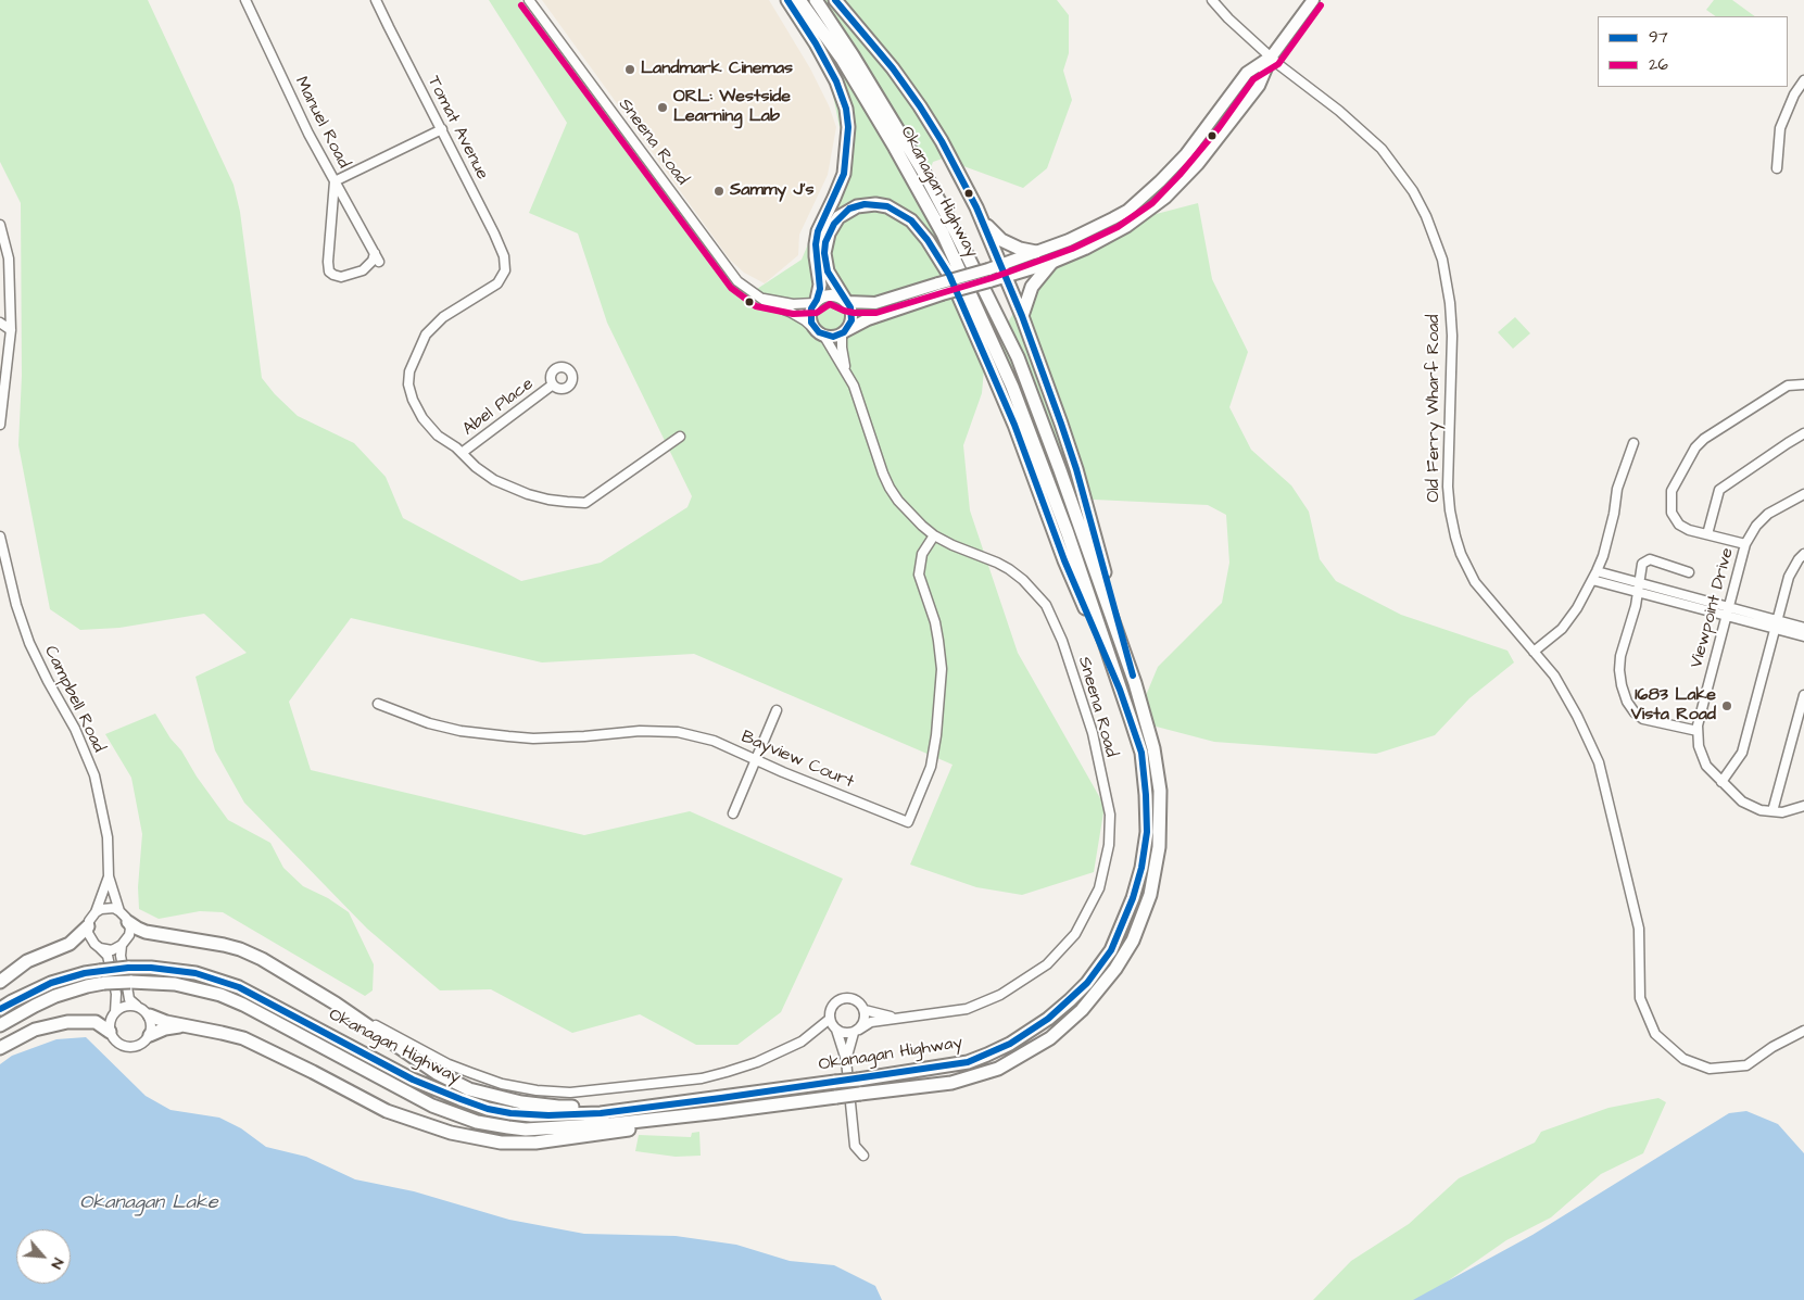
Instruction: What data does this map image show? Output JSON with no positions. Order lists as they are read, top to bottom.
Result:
{
  "streets": {
    "highway": ["Okanagan Highway"],
    "street": [
      "Manuel Road",
      "Tomat Avenue",
      "Sneena Road",
      "Abel Place",
      "Old Ferry Wharf Road",
      "Viewpoint Drive",
      "Campbell Road",
      "Bayview Court"
    ]
  },
  "crossings": [
    ["Manuel Road", "Tomat Avenue"],
    ["Tomat Avenue", "Abel Place"],
    ["Sneena Road", "Bayview Court"]
  ],
  "water": ["Okanagan Lake"],
  "places": [
    "Landmark Cinemas",
    "ORL: Westside Learning Lab",
    "Sammy J’s",
    "1683 Lake Vista Road"
  ],
  "lines": ["transit line 97", "transit line 26"],
  "legend": ["97", "26"],
  "north": "bottom right"
}
